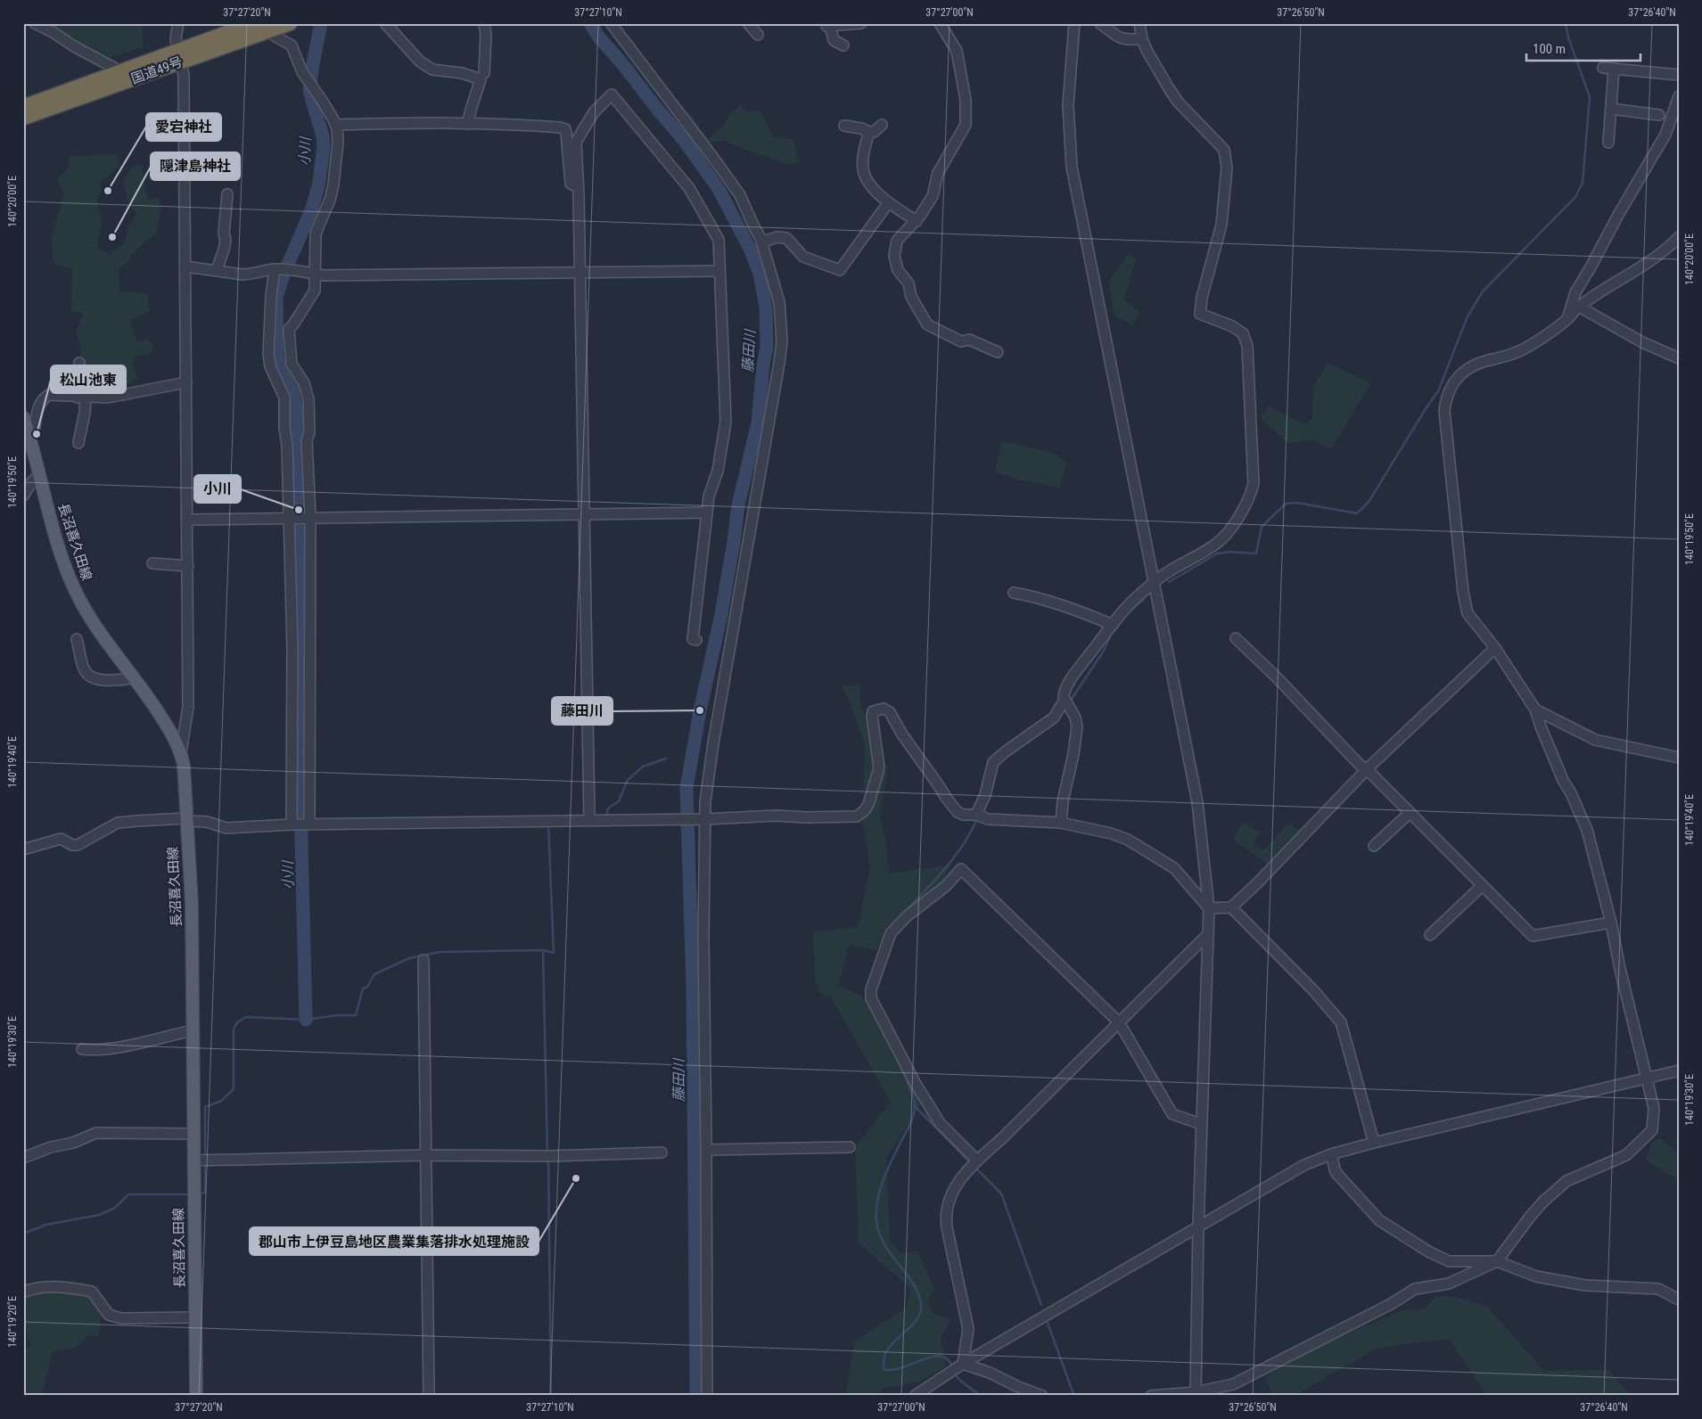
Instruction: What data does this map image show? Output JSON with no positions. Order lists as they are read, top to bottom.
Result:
{
  "streets": {
    "highway": ["国道49号"],
    "main road": ["長沼喜久田線"]
  },
  "water": ["小川", "藤田川"],
  "places": [
    "愛宕神社",
    "隠津島神社",
    "松山池東",
    "小川",
    "藤田川",
    "郡山市上伊豆島地区農業集落排水処理施設"
  ],
  "scale_bar": "100 m",
  "coordinates": [
    "37°27'20\"N",
    "37°27'10\"N",
    "37°27'00\"N",
    "37°26'50\"N",
    "37°26'40\"N",
    "140°20'00\"E",
    "140°19'50\"E",
    "140°19'40\"E",
    "140°19'30\"E",
    "140°19'20\"E"
  ]
}
